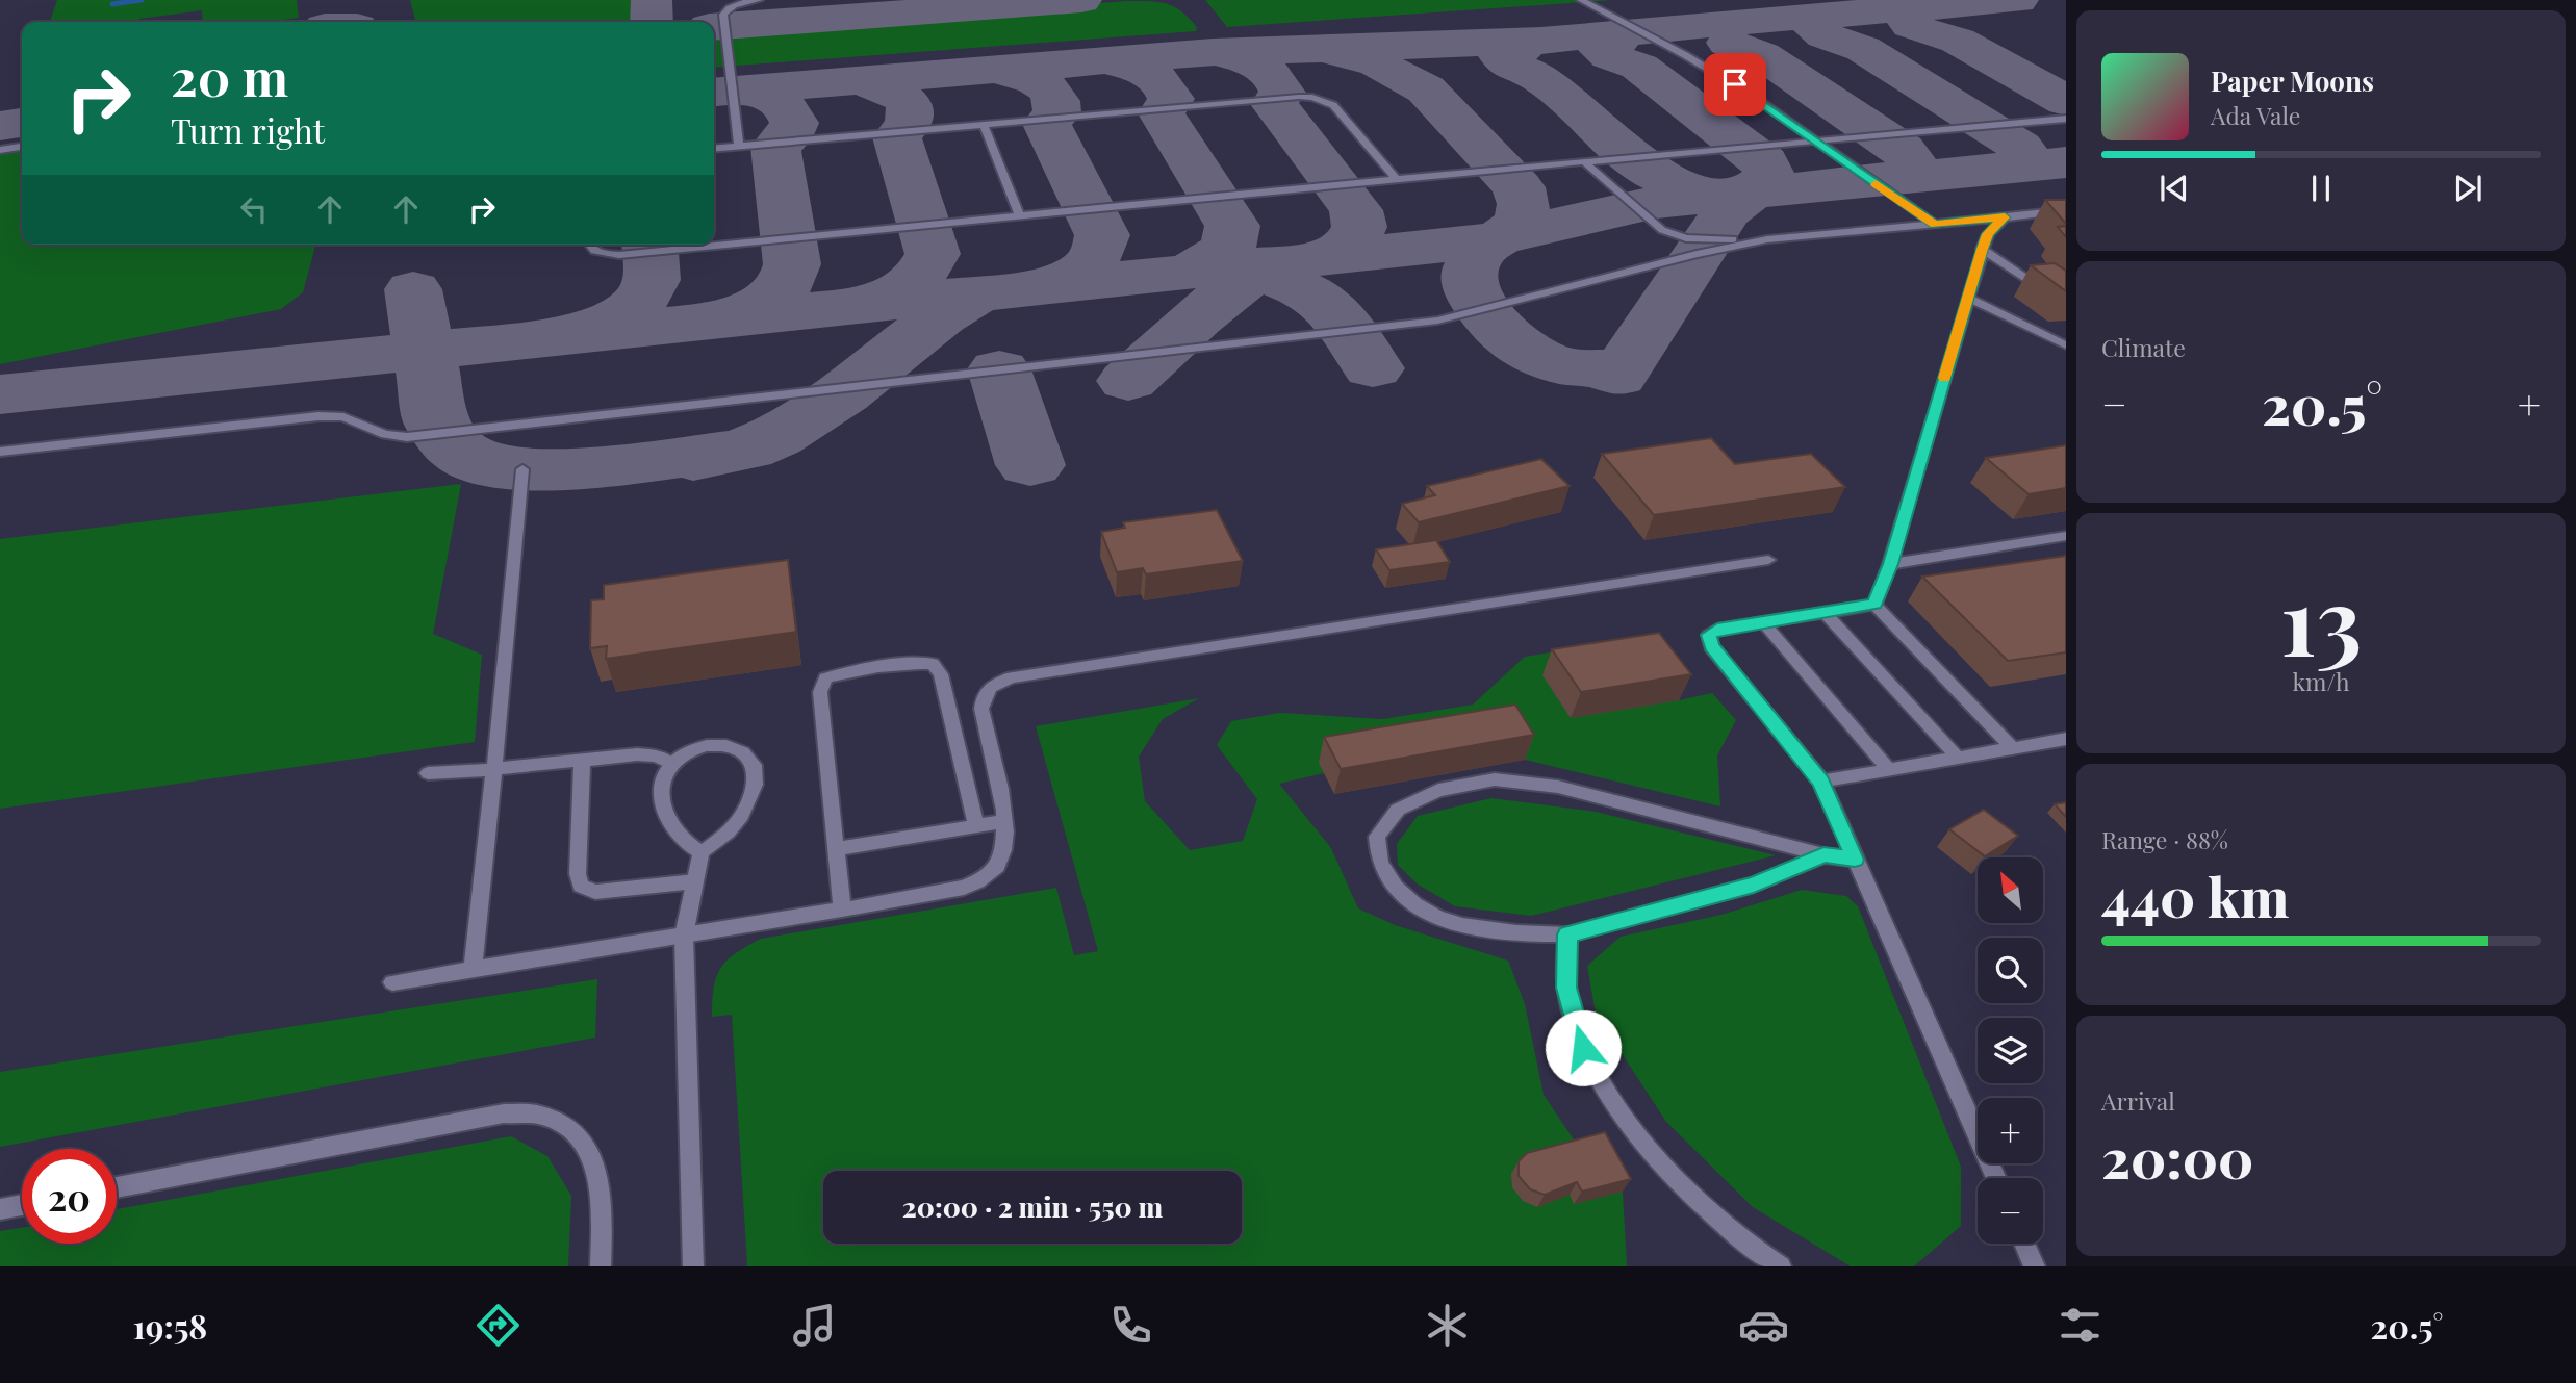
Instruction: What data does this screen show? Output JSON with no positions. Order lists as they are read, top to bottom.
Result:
{
  "north": "top left",
  "page": {
    "turn": ["20 m", "Turn right"],
    "song": ["Paper Moons", "Ada Vale"],
    "tile": [
      "Climate",
      ["13", "km/h"],
      ["Range · 88%", "440 km"],
      ["Arrival", "20:00"]
    ],
    "heat": ["−", "20.5°", "+"],
    "map_buttons": ["+", "−"],
    "limit": "20",
    "trip": "20:00 · 2 min · 550 m",
    "tabs": ["19:58", "20.5°"]
  }
}
